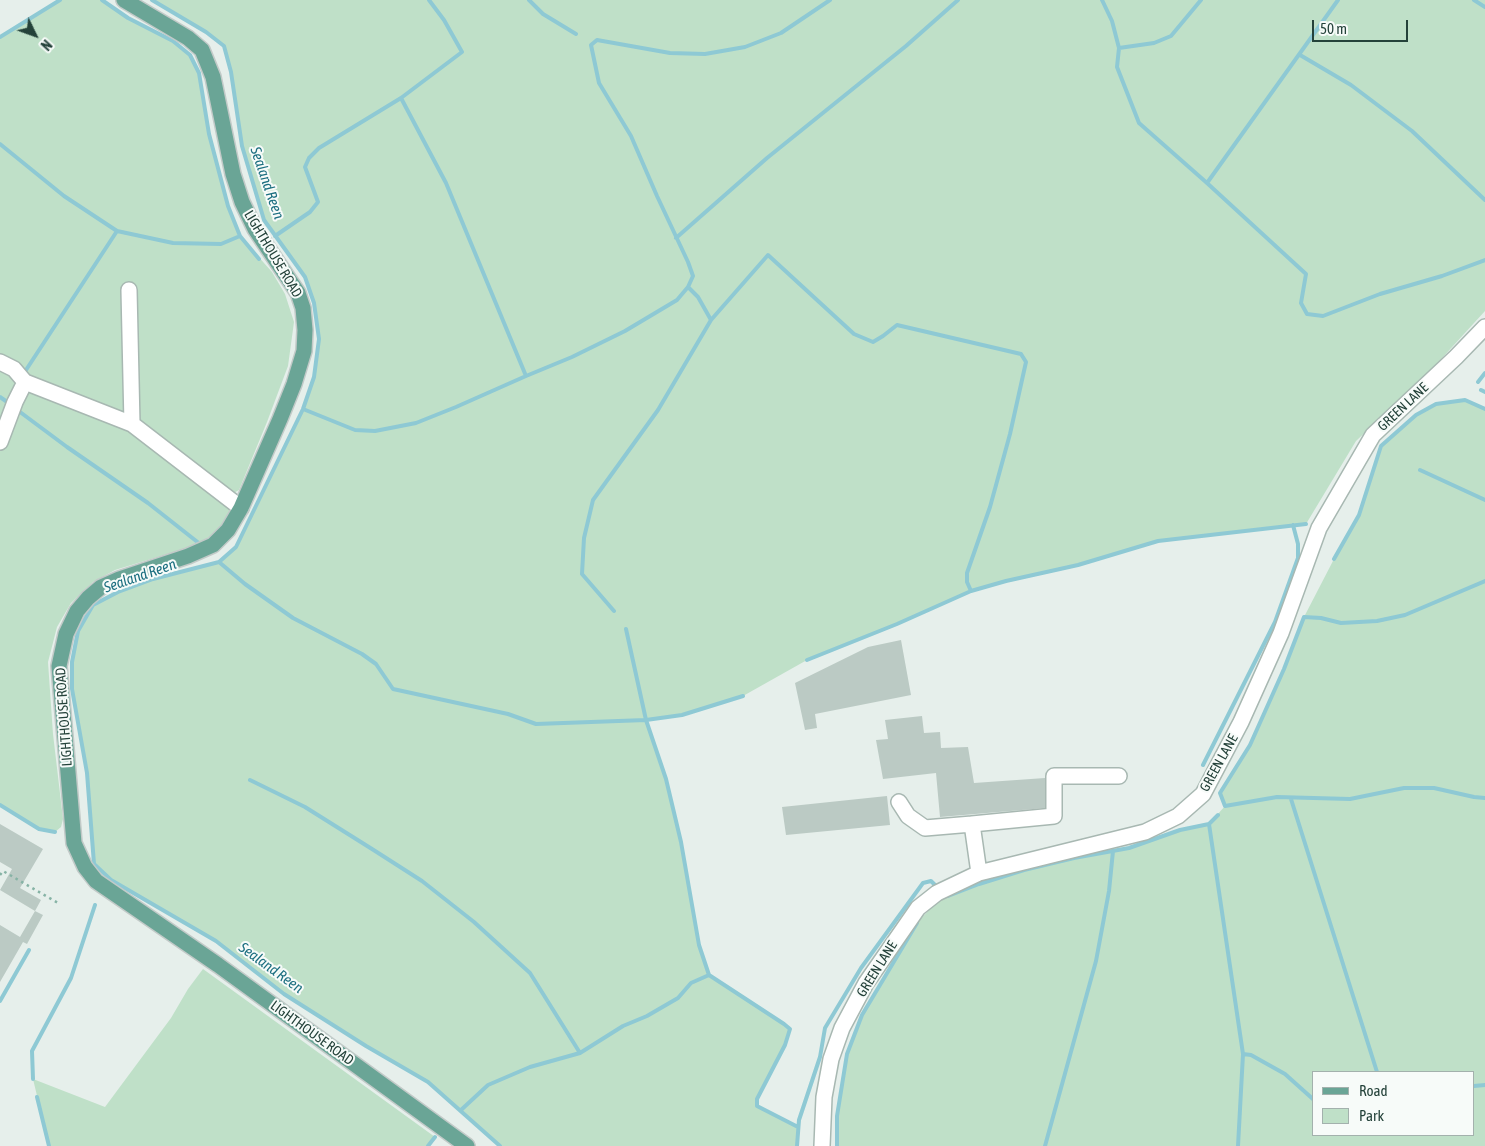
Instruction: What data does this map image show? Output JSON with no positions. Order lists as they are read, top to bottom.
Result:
{
  "streets": {
    "main road": ["LIGHTHOUSE ROAD"],
    "street": ["GREEN LANE"]
  },
  "water": ["Sealand Reen"],
  "legend": ["Road", "Park"],
  "scale_bar": "50 m",
  "north": "bottom right"
}
